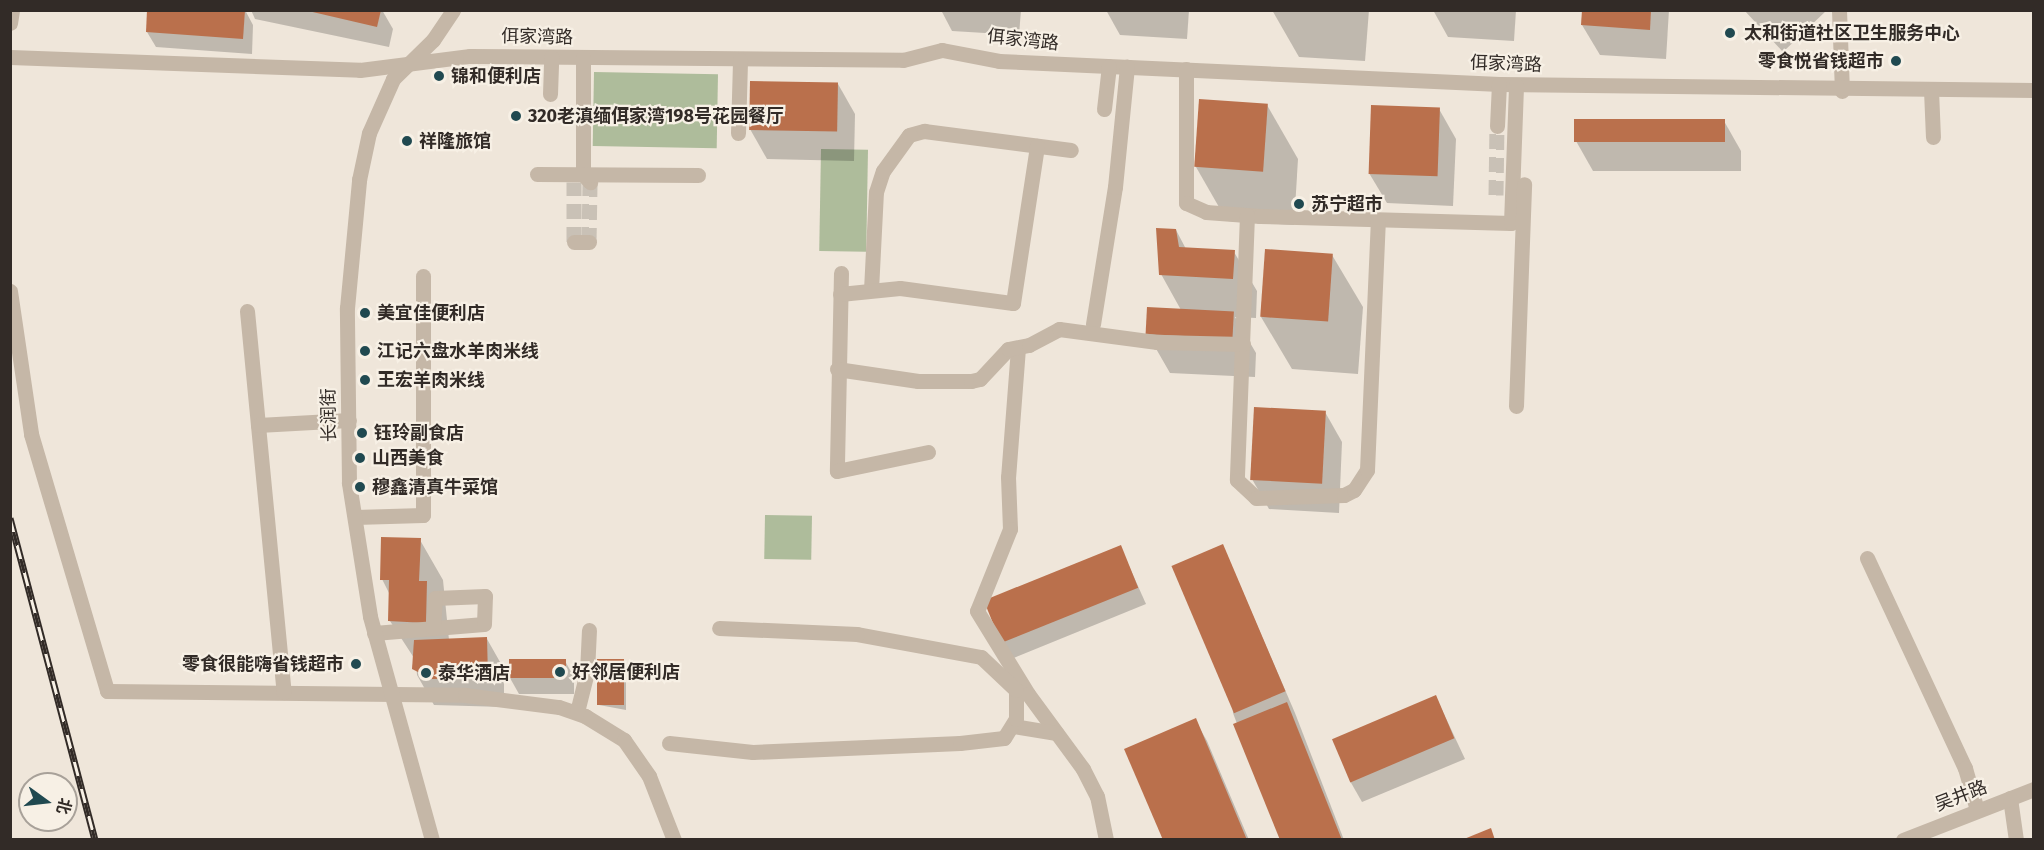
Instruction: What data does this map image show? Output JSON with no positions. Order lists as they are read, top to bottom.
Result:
{
  "streets": {
    "street": ["佴家湾路", "长润街", "吴井路"]
  },
  "crossings": [
    ["佴家湾路", "长润街"]
  ],
  "places": [
    "太和街道社区卫生服务中心",
    "零食悦省钱超市",
    "锦和便利店",
    "320老滇缅佴家湾198号花园餐厅",
    "祥隆旅馆",
    "苏宁超市",
    "美宜佳便利店",
    "江记六盘水羊肉米线",
    "王宏羊肉米线",
    "钰玲副食店",
    "山西美食",
    "穆鑫清真牛菜馆",
    "零食很能嗨省钱超市",
    "好邻居便利店",
    "泰华酒店"
  ],
  "north": "right"
}
